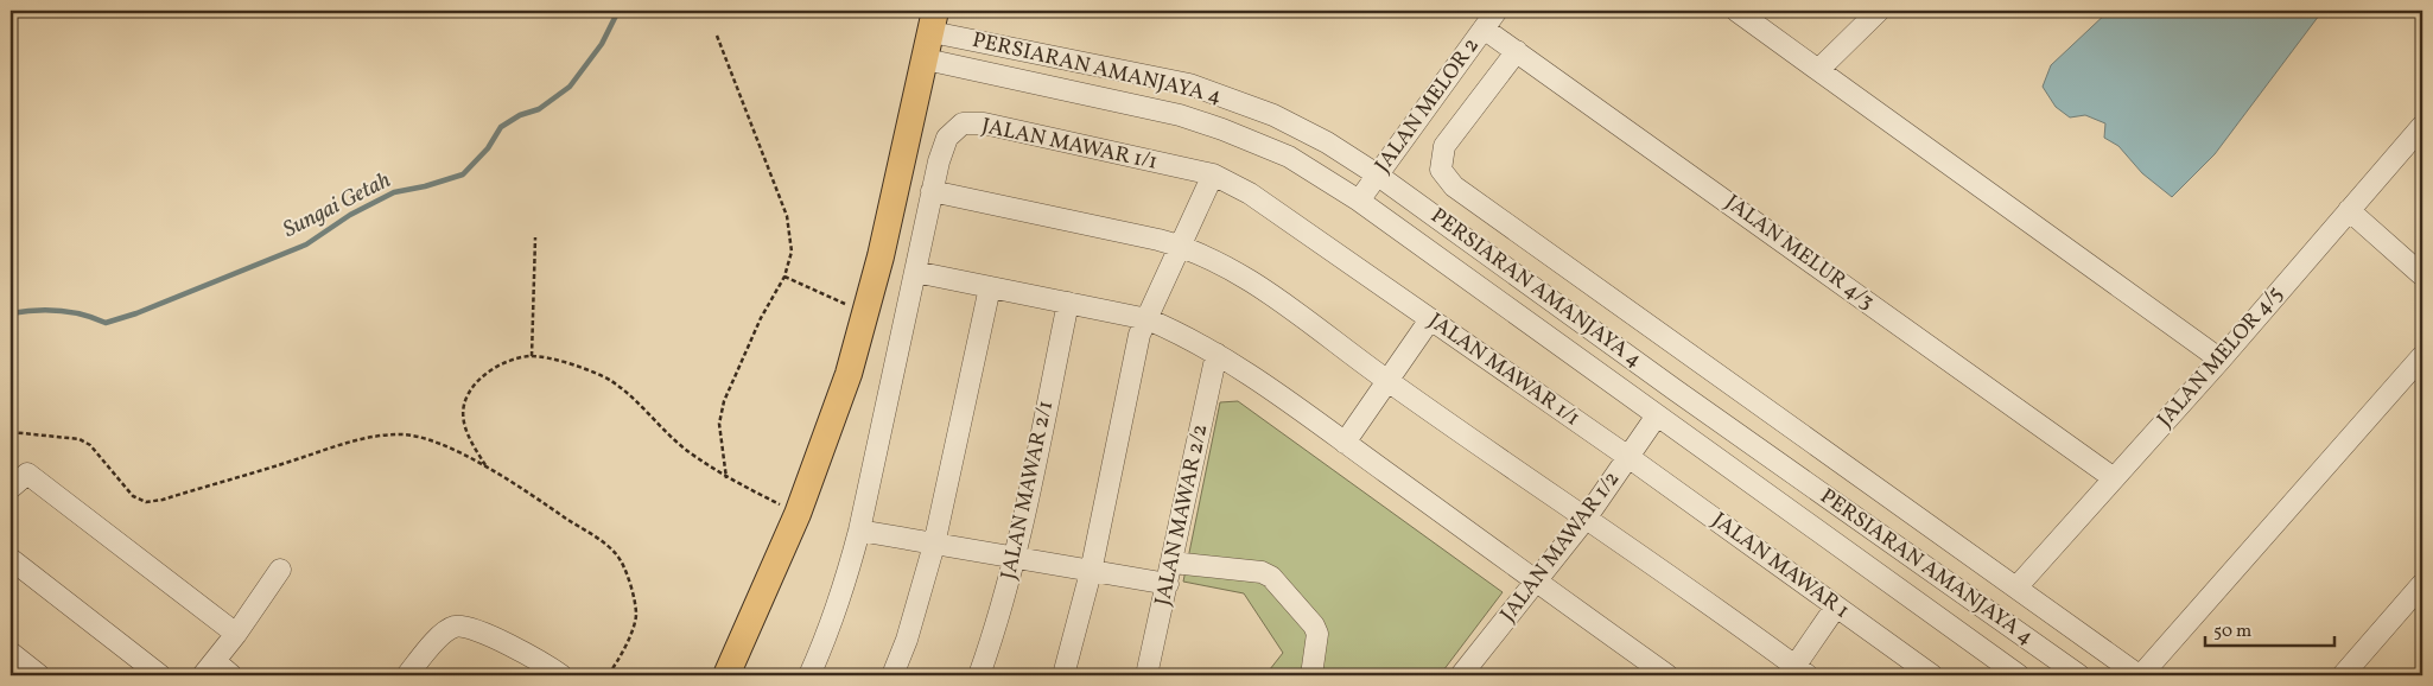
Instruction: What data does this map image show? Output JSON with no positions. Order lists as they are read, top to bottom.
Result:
{
  "streets": {
    "street": [
      "PERSIARAN AMANJAYA 4",
      "JALAN MELOR 2",
      "JALAN MAWAR 1/1",
      "JALAN MELUR 4/3",
      "JALAN MELOR 4/5",
      "JALAN MAWAR 2/1",
      "JALAN MAWAR 2/2",
      "JALAN MAWAR 1/2",
      "JALAN MAWAR 1"
    ]
  },
  "crossings": [
    ["PERSIARAN AMANJAYA 4", "JALAN MELOR 2"],
    ["PERSIARAN AMANJAYA 4", "JALAN MAWAR 1/2"],
    ["JALAN MELOR 2", "JALAN MELUR 4/3"],
    ["JALAN MAWAR 1/1", "JALAN MAWAR 1/2"],
    ["JALAN MAWAR 1/1", "JALAN MAWAR 1"],
    ["JALAN MELUR 4/3", "JALAN MELOR 4/5"],
    ["JALAN MAWAR 1/2", "JALAN MAWAR 1"]
  ],
  "water": ["Sungai Getah"],
  "scale_bar": "50 m"
}
